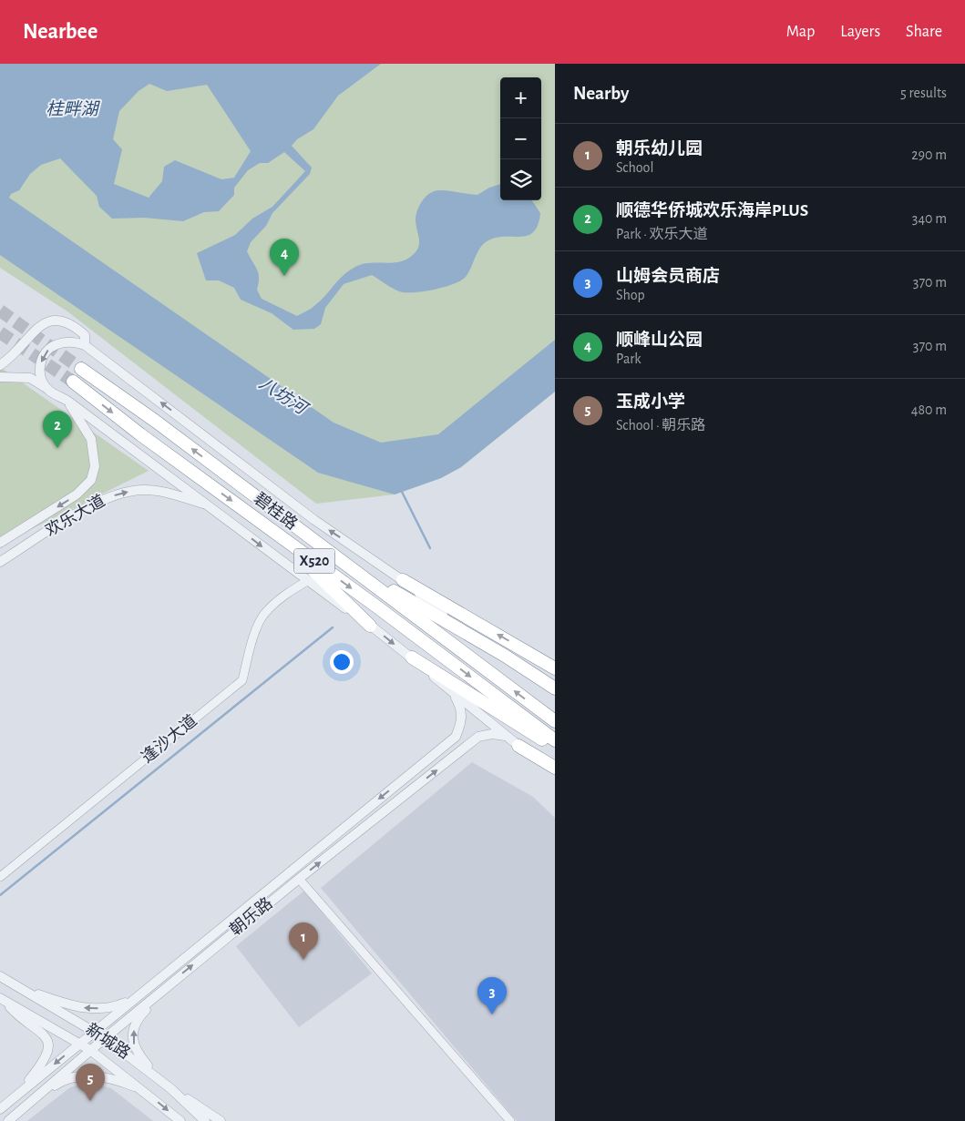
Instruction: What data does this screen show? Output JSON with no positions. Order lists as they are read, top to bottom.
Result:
{
  "streets": {
    "highway": ["碧桂路", "X520"],
    "street": [
      "欢乐大道",
      "逢沙大道",
      "朝乐路",
      "新城路"
    ]
  },
  "crossings": [
    ["朝乐路", "新城路"]
  ],
  "water": ["桂畔湖", "八坊河"],
  "page": {
    "header": "Nearbee",
    "nav": ["Map", "Layers", "Share"],
    "heading": ["Nearby", "5 results"],
    "map_buttons": ["+", "−"],
    "list": [
      {
        "mark": "1",
        "name": "朝乐幼儿园",
        "note": "School",
        "value": "290 m"
      },
      {
        "mark": "2",
        "name": "顺德华侨城欢乐海岸PLUS",
        "note": "Park · 欢乐大道",
        "value": "340 m"
      },
      {
        "mark": "3",
        "name": "山姆会员商店",
        "note": "Shop",
        "value": "370 m"
      },
      {
        "mark": "4",
        "name": "顺峰山公园",
        "note": "Park",
        "value": "370 m"
      },
      {
        "mark": "5",
        "name": "玉成小学",
        "note": "School · 朝乐路",
        "value": "480 m"
      }
    ],
    "pins": [
      "4",
      "2",
      "1",
      "3",
      "5"
    ]
  }
}
